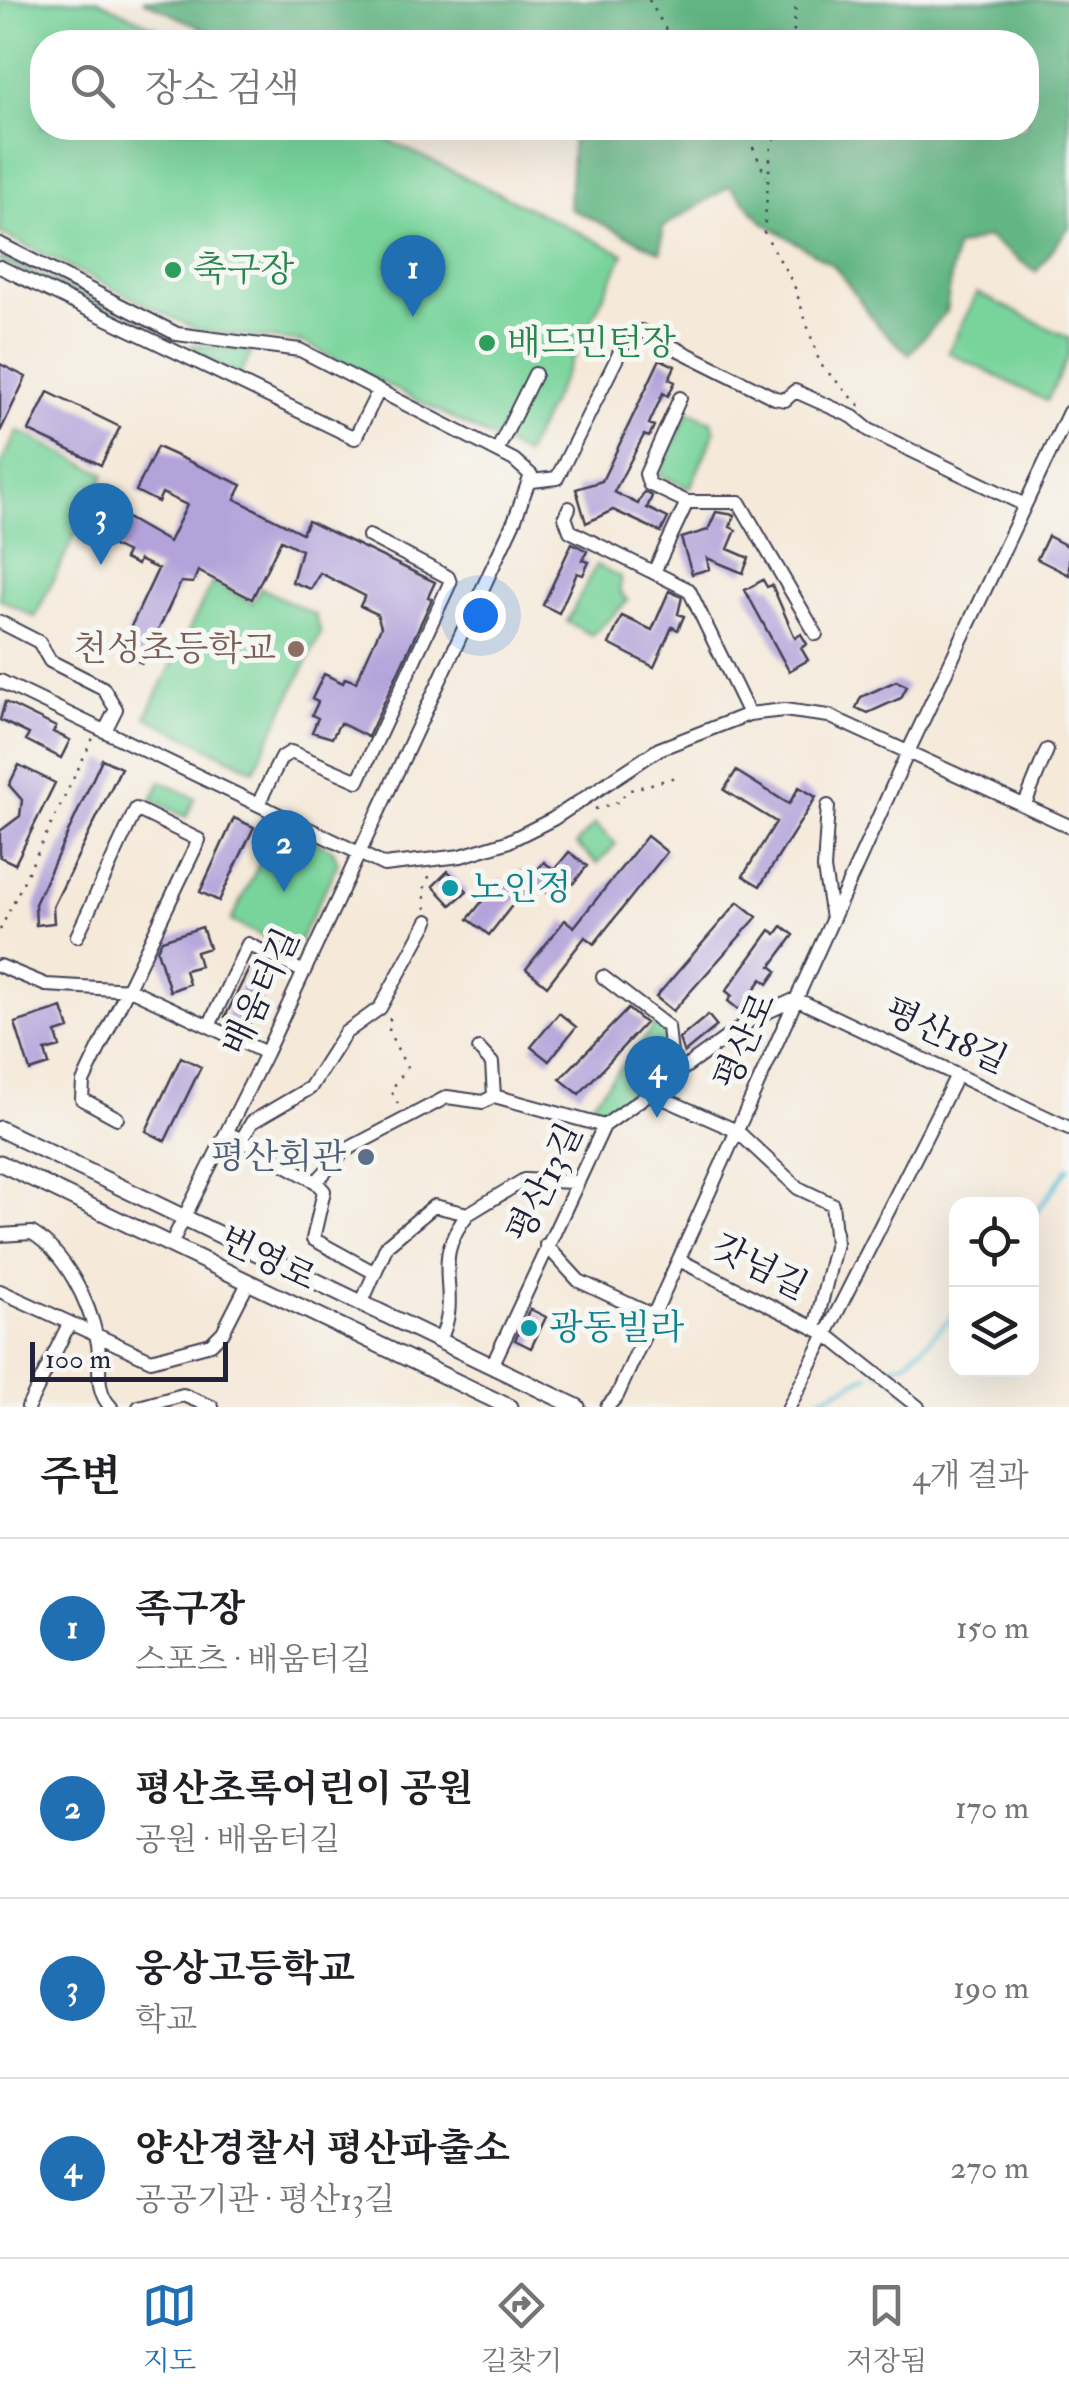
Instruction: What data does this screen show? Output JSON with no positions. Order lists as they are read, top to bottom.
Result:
{
  "streets": {
    "main road": ["번영로"],
    "street": [
      "배움터길",
      "평산18길",
      "평산로",
      "평산13길",
      "갓넘길"
    ]
  },
  "crossings": [
    ["배움터길", "번영로"],
    ["평산18길", "평산로"],
    ["평산18길", "평산13길"],
    ["평산로", "평산13길"],
    ["평산로", "갓넘길"]
  ],
  "places": [
    "축구장",
    "배드민턴장",
    "천성초등학교",
    "노인정",
    "평산회관",
    "광동빌라"
  ],
  "scale_bar": "100 m",
  "page": {
    "search": "장소 검색",
    "pins": [
      "1",
      "3",
      "2",
      "4"
    ],
    "scale": "100 m",
    "heading": ["주변", "4개 결과"],
    "list": [
      {
        "mark": "1",
        "name": "족구장",
        "note": "스포츠 · 배움터길",
        "value": "150 m"
      },
      {
        "mark": "2",
        "name": "평산초록어린이 공원",
        "note": "공원 · 배움터길",
        "value": "170 m"
      },
      {
        "mark": "3",
        "name": "웅상고등학교",
        "note": "학교",
        "value": "190 m"
      },
      {
        "mark": "4",
        "name": "양산경찰서 평산파출소",
        "note": "공공기관 · 평산13길",
        "value": "270 m"
      }
    ],
    "nav": ["지도", "길찾기", "저장됨"]
  }
}
